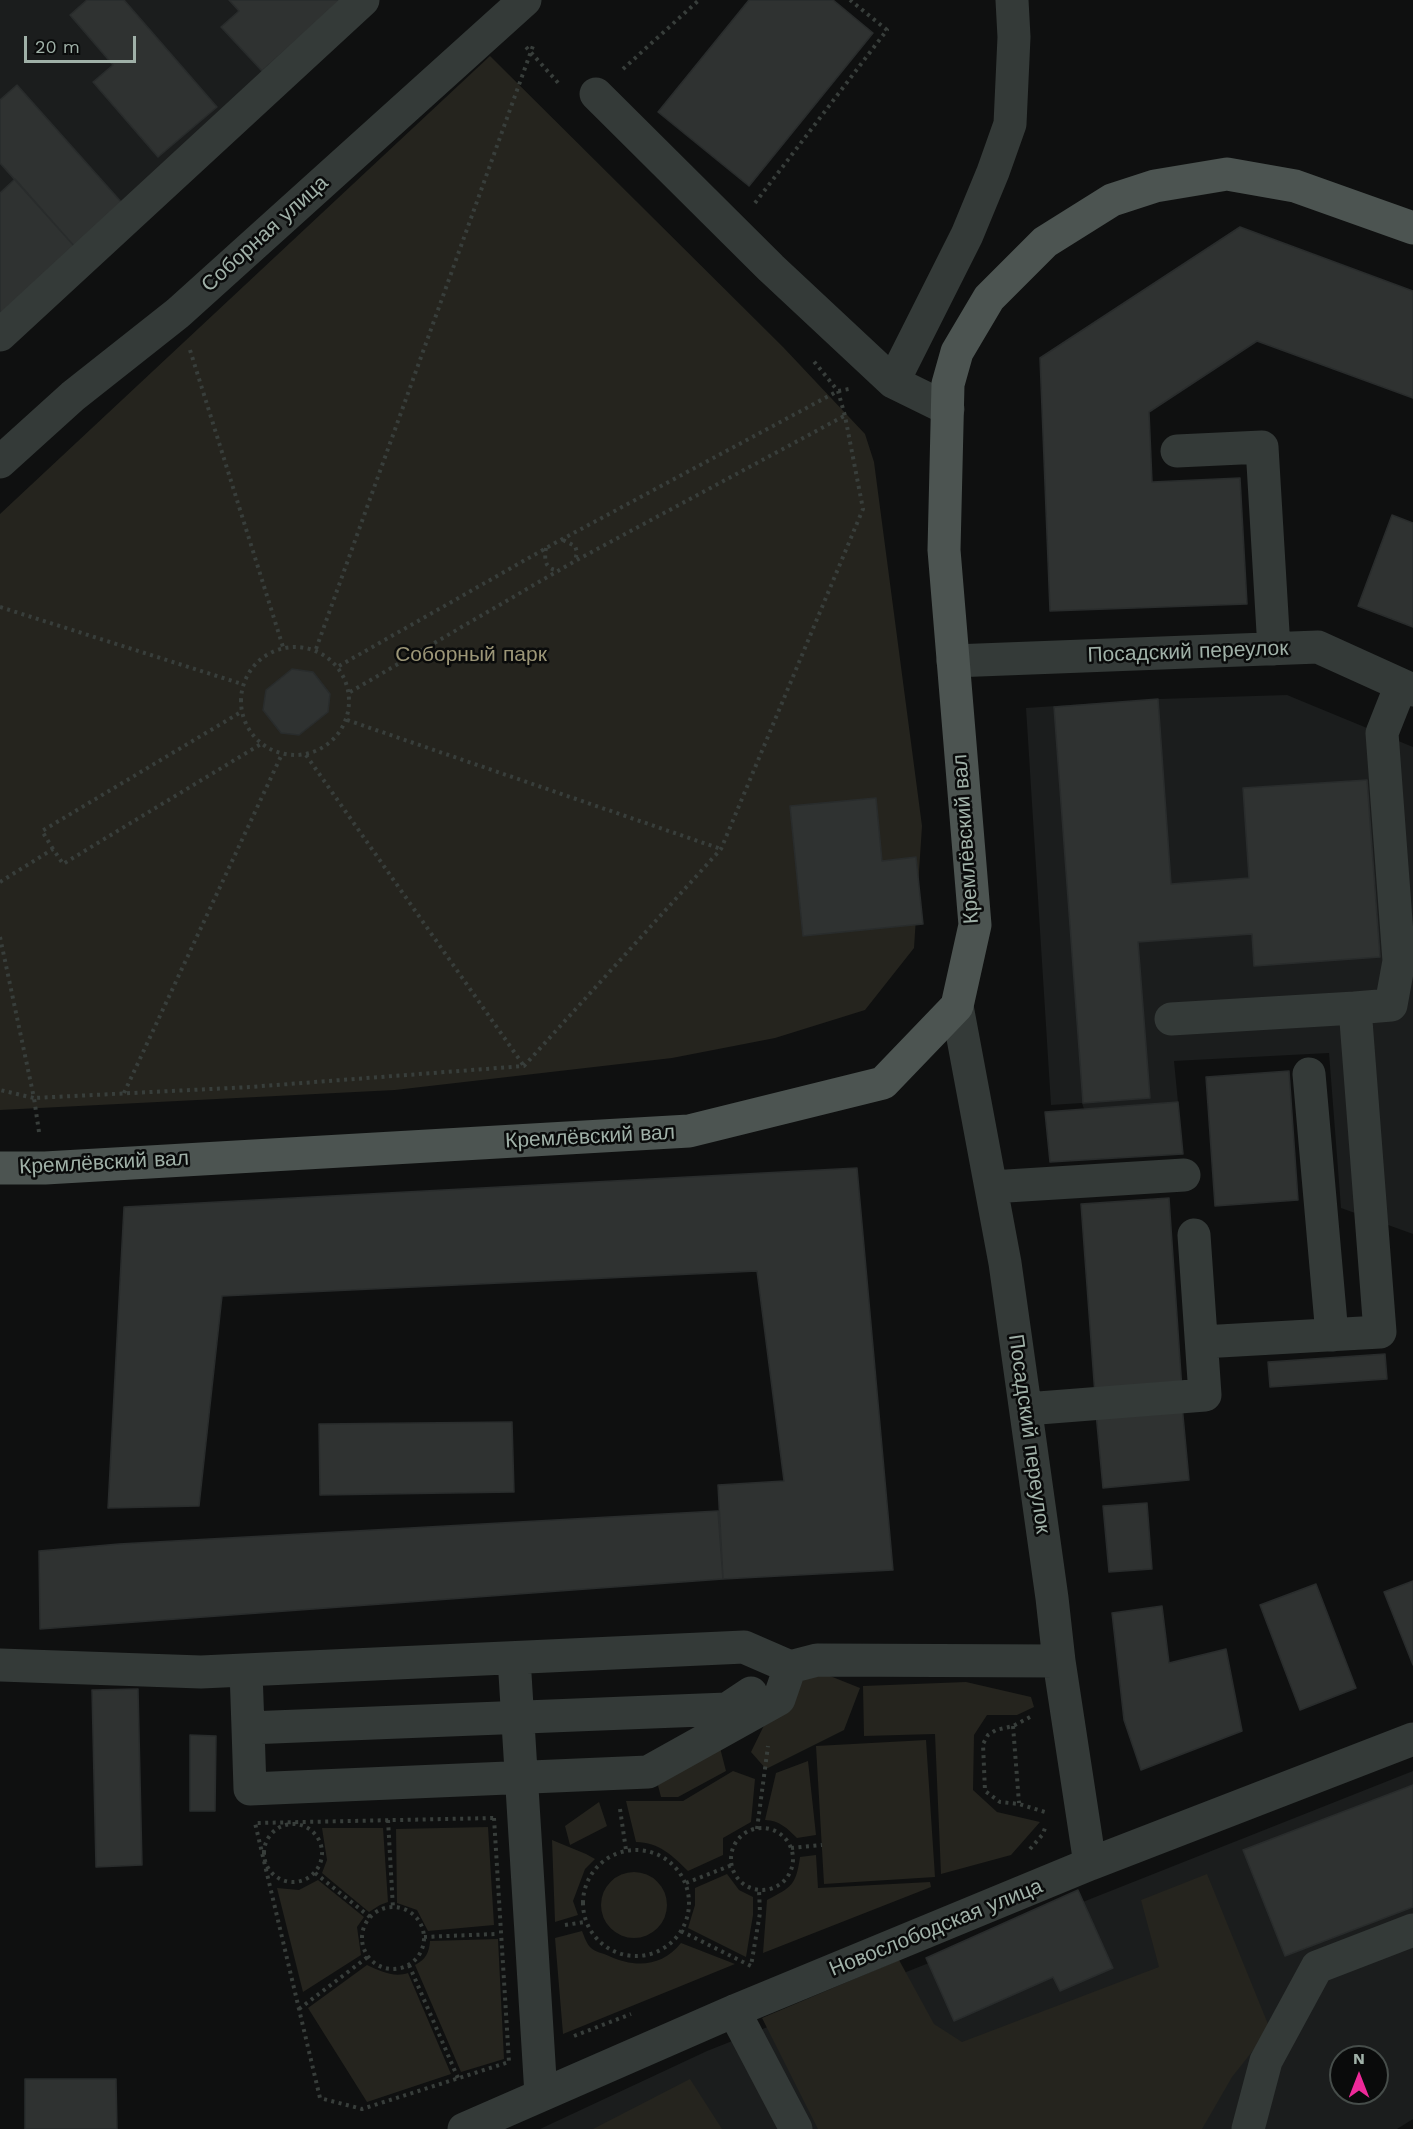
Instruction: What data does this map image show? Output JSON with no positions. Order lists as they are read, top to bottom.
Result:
{
  "streets": {
    "main road": ["Кремлёвский вал"],
    "street": ["Соборная улица", "Посадский переулок", "Новослободская улица"]
  },
  "crossings": [
    ["Посадский переулок", "Кремлёвский вал"],
    ["Посадский переулок", "Новослободская улица"]
  ],
  "parks": ["Соборный парк"],
  "scale_bar": "20 m",
  "north": "top"
}
